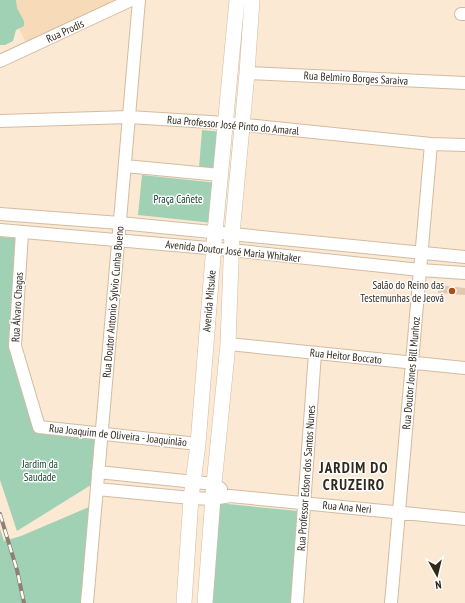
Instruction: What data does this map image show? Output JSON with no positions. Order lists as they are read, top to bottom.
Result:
{
  "streets": {
    "main road": ["Avenida Mitsuke"],
    "street": [
      "Rua Prodis",
      "Rua Belmiro Borges Saraiva",
      "Rua Professor José Pinto do Amaral",
      "Avenida Doutor José Maria Whitaker",
      "Rua Doutor Antonio Sylvio Cunha Bueno",
      "Rua Álvaro Chagas",
      "Rua Heitor Boccato",
      "Rua Doutor Jones Bill Munhoz",
      "Rua Joaquim de Oliveira - Joaquinlão",
      "Rua Professor Edson dos Santos Nunes",
      "Rua Ana Neri"
    ]
  },
  "crossings": [
    ["Rua Belmiro Borges Saraiva", "Avenida Mitsuke"],
    ["Rua Professor José Pinto do Amaral", "Avenida Mitsuke"],
    ["Rua Professor José Pinto do Amaral", "Rua Doutor Antonio Sylvio Cunha Bueno"],
    ["Rua Professor José Pinto do Amaral", "Rua Doutor Jones Bill Munhoz"],
    ["Avenida Doutor José Maria Whitaker", "Avenida Mitsuke"],
    ["Avenida Doutor José Maria Whitaker", "Rua Doutor Antonio Sylvio Cunha Bueno"],
    ["Avenida Doutor José Maria Whitaker", "Rua Álvaro Chagas"],
    ["Avenida Doutor José Maria Whitaker", "Rua Doutor Jones Bill Munhoz"],
    ["Avenida Mitsuke", "Rua Heitor Boccato"],
    ["Avenida Mitsuke", "Rua Joaquim de Oliveira - Joaquinlão"],
    ["Avenida Mitsuke", "Rua Ana Neri"],
    ["Rua Doutor Antonio Sylvio Cunha Bueno", "Rua Joaquim de Oliveira - Joaquinlão"],
    ["Rua Doutor Antonio Sylvio Cunha Bueno", "Rua Ana Neri"],
    ["Rua Álvaro Chagas", "Rua Joaquim de Oliveira - Joaquinlão"],
    ["Rua Heitor Boccato", "Rua Doutor Jones Bill Munhoz"],
    ["Rua Heitor Boccato", "Rua Professor Edson dos Santos Nunes"],
    ["Rua Doutor Jones Bill Munhoz", "Rua Ana Neri"],
    ["Rua Professor Edson dos Santos Nunes", "Rua Ana Neri"]
  ],
  "districts": ["JARDIM DO CRUZEIRO"],
  "parks": ["Praça Cañete", "Jardim da Saudade"],
  "places": ["Salão do Reino das Testemunhas de Jeová"],
  "north": "bottom"
}
